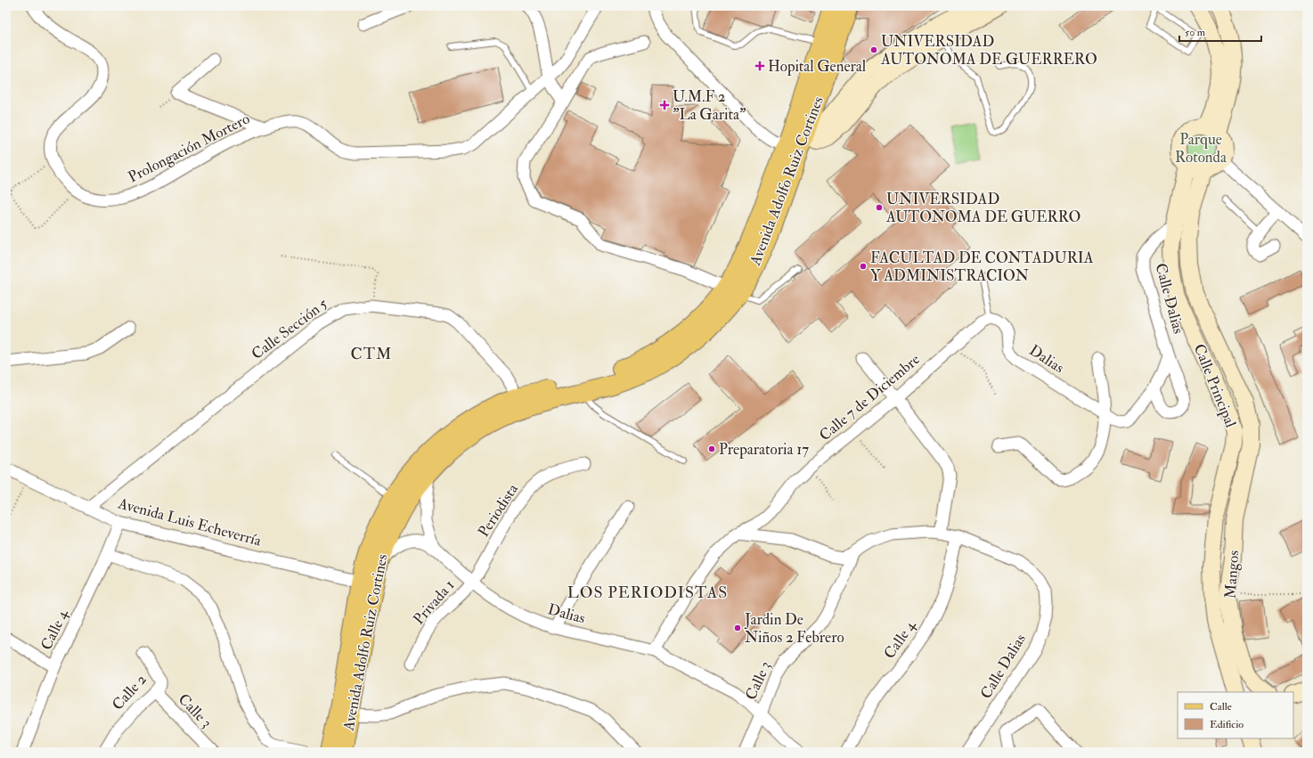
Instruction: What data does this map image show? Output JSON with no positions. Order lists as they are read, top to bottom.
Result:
{
  "streets": {
    "main road": ["Avenida Adolfo Ruiz Cortines"],
    "street": [
      "Prolongación Mortero",
      "Calle Dalias",
      "Calle Sección 5",
      "Dalias",
      "Calle Principal",
      "Calle 7 de Diciembre",
      "Periodista",
      "Avenida Luis Echeverría",
      "Mangos",
      "Privada 1",
      "Calle 4",
      "Calle 3",
      "Calle 2"
    ]
  },
  "crossings": [
    ["Avenida Adolfo Ruiz Cortines", "Calle Sección 5"],
    ["Avenida Adolfo Ruiz Cortines", "Dalias"],
    ["Avenida Adolfo Ruiz Cortines", "Avenida Luis Echeverría"],
    ["Calle Dalias", "Dalias"],
    ["Calle Dalias", "Calle Principal"],
    ["Calle Dalias", "Calle 4"],
    ["Calle Sección 5", "Avenida Luis Echeverría"],
    ["Dalias", "Calle 7 de Diciembre"],
    ["Dalias", "Periodista"],
    ["Dalias", "Privada 1"],
    ["Dalias", "Calle 3"],
    ["Calle Principal", "Mangos"],
    ["Periodista", "Privada 1"],
    ["Avenida Luis Echeverría", "Calle 4"],
    ["Calle 3", "Calle 2"]
  ],
  "districts": ["CTM", "LOS PERIODISTAS"],
  "parks": ["Parque Rotonda"],
  "places": {
    "other": [
      "UNIVERSIDAD AUTONOMA DE GUERRERO",
      "UNIVERSIDAD AUTONOMA DE GUERRO",
      "FACULTAD DE CONTADURIA Y ADMINISTRACION",
      "Preparatoria 17",
      "Jardin De Niños 2 Febrero"
    ],
    "health": ["Hopital General", "U.M.F 2 \"La Garita\""]
  },
  "legend": ["Calle", "Edificio"],
  "scale_bar": "50 m"
}
